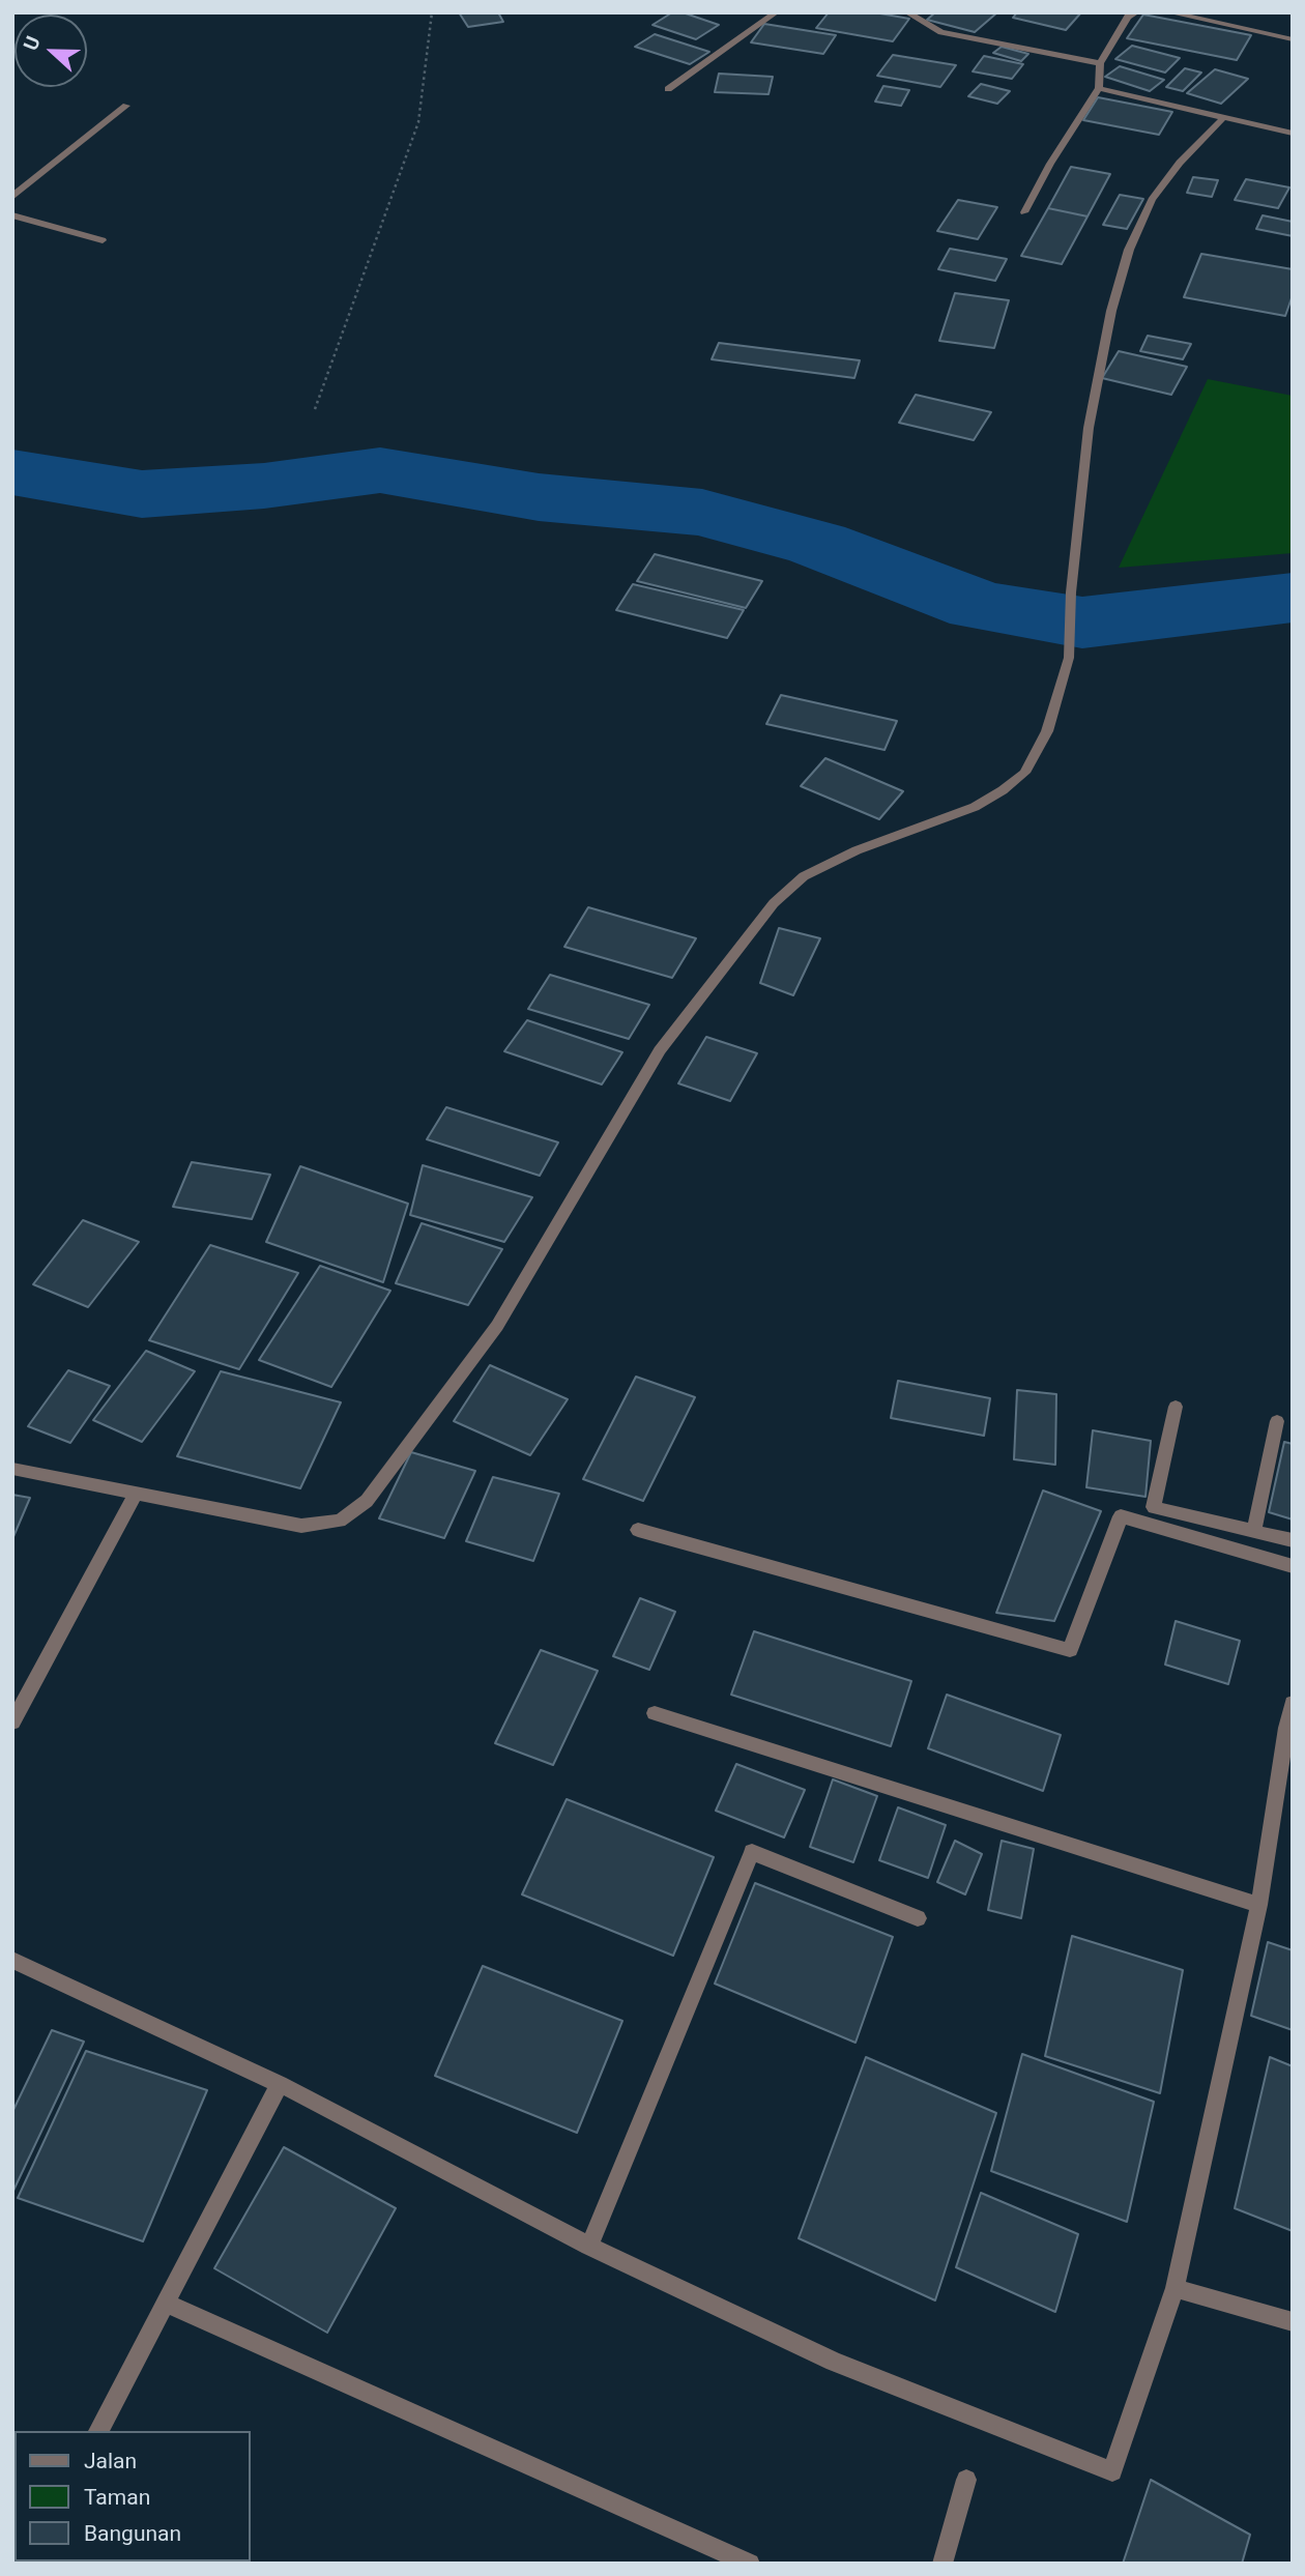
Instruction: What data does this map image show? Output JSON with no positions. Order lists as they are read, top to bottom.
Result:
{
  "legend": ["Jalan", "Taman", "Bangunan"],
  "north": "left"
}
